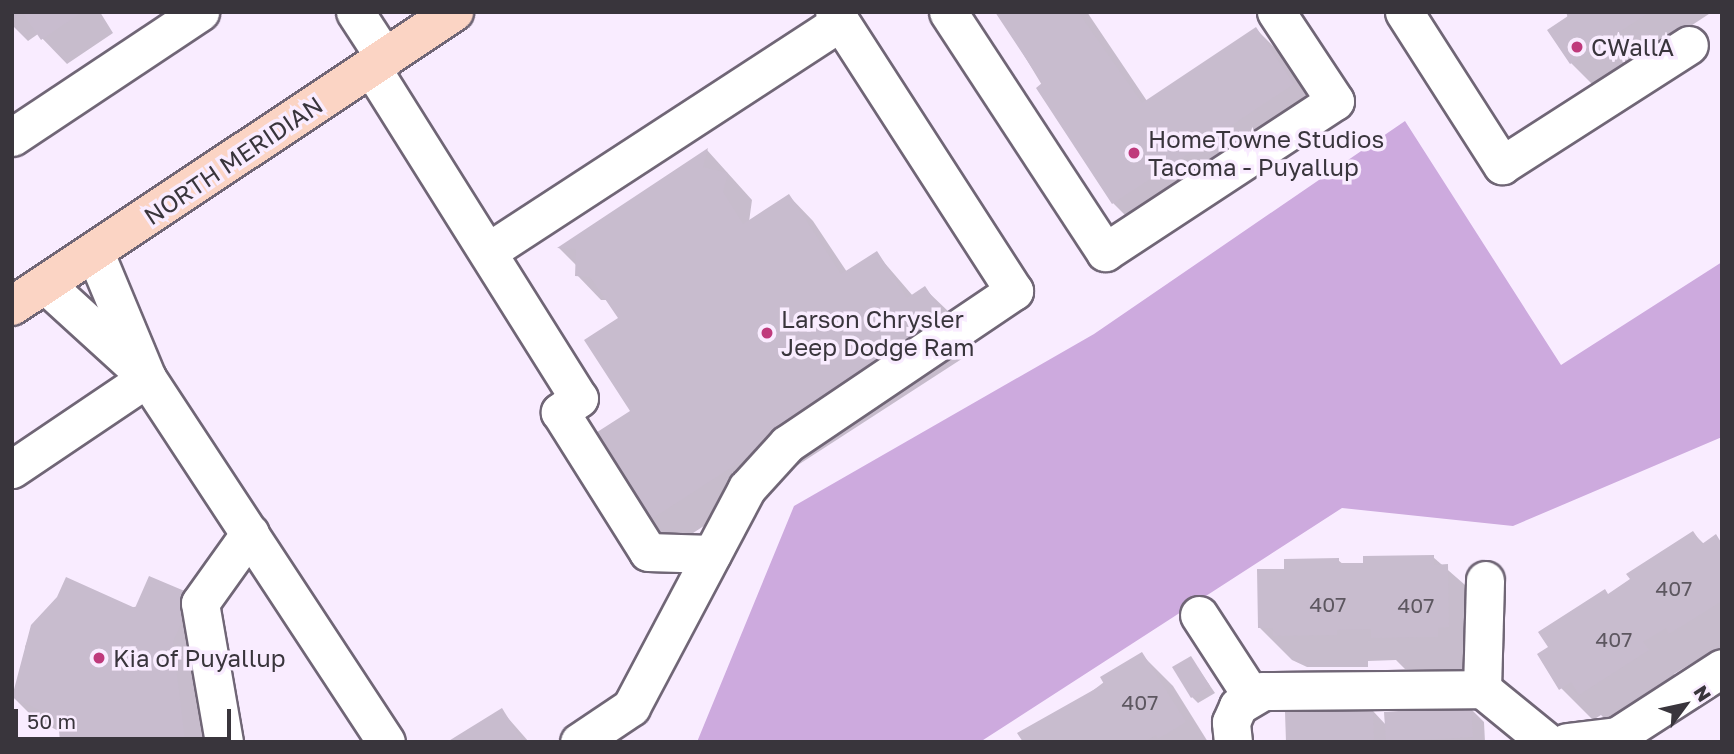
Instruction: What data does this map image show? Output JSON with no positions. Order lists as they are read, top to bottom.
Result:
{
  "streets": {
    "main road": ["NORTH MERIDIAN"]
  },
  "places": [
    "CWallA",
    "HomeTowne Studios Tacoma - Puyallup",
    "Larson Chrysler Jeep Dodge Ram",
    "Kia of Puyallup"
  ],
  "house_numbers": [
    "407",
    "407",
    "407",
    "407",
    "407"
  ],
  "scale_bar": "50 m",
  "north": "top right"
}
